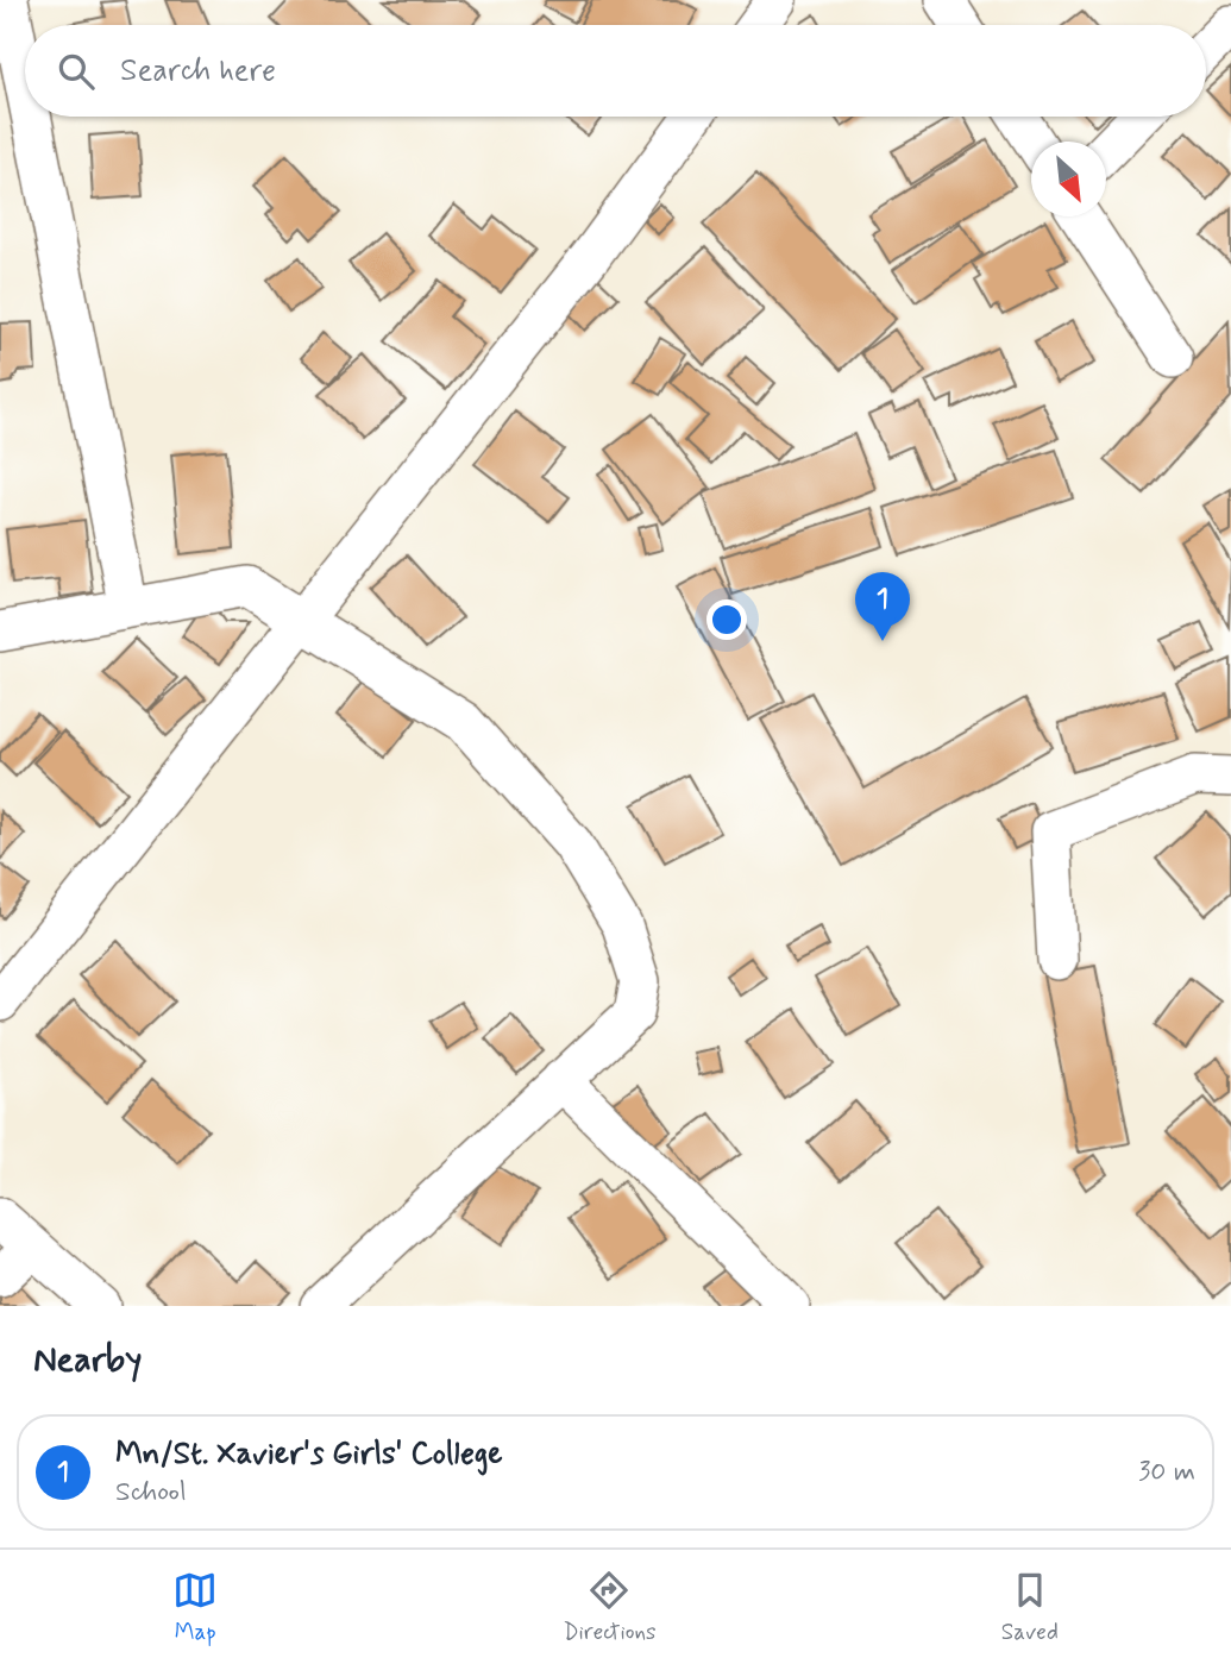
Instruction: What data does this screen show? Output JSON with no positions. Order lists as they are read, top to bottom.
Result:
{
  "north": "bottom right",
  "page": {
    "search": "Search here",
    "pins": "1",
    "heading": "Nearby",
    "list": [
      {
        "mark": "1",
        "name": "Mn/St. Xavier's Girls' College",
        "note": "School",
        "value": "30 m"
      }
    ],
    "nav": ["Map", "Directions", "Saved"]
  }
}
